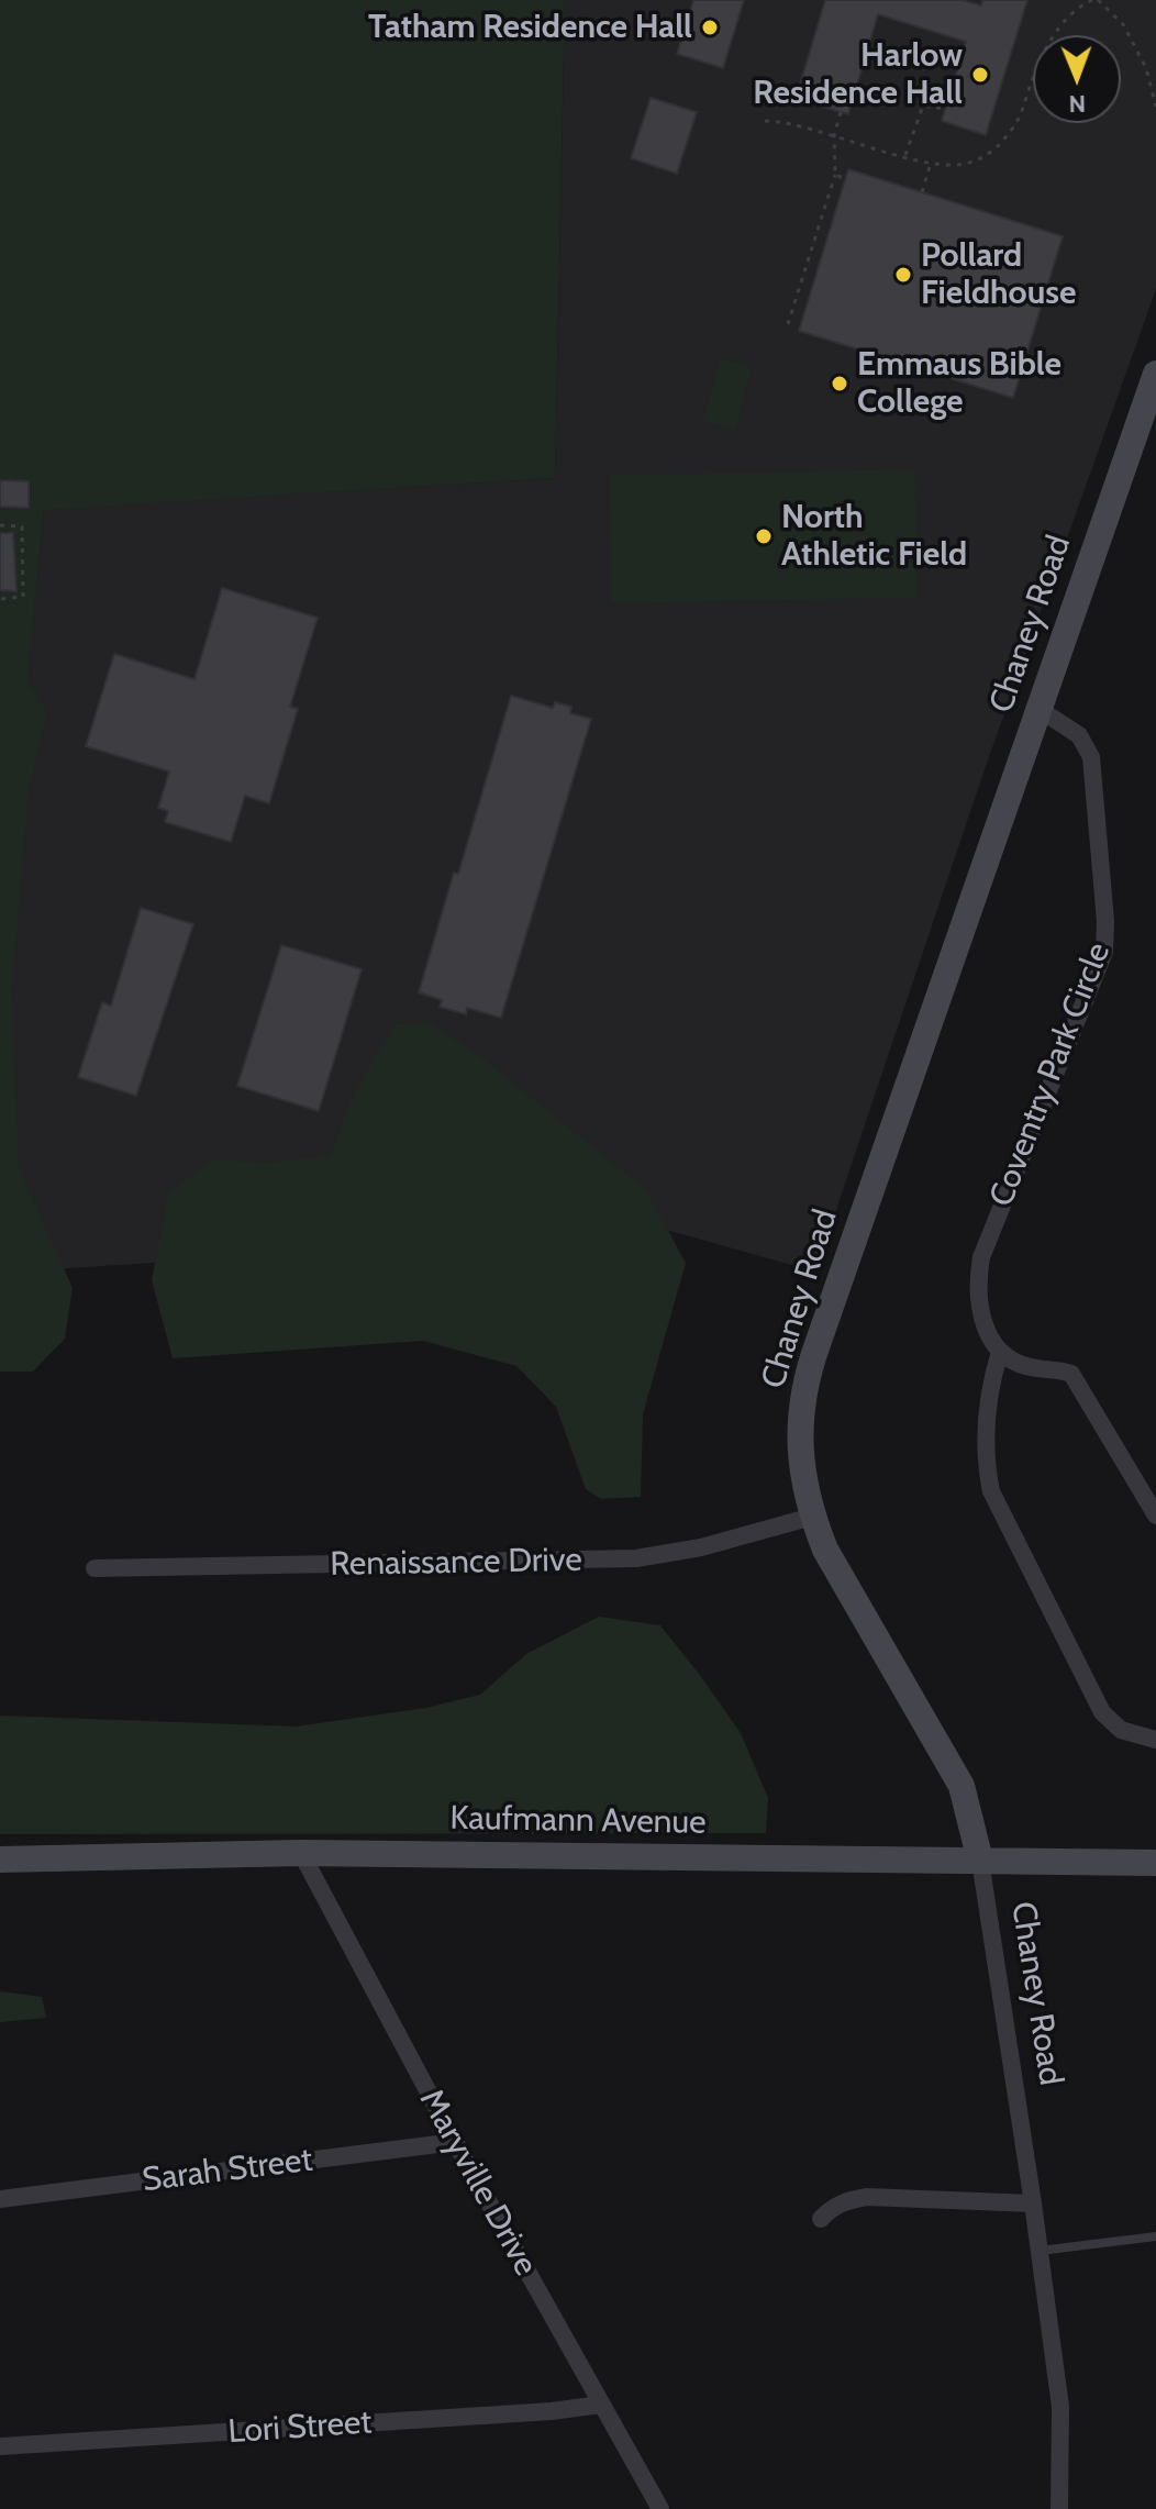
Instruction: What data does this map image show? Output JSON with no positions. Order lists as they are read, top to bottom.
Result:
{
  "streets": {
    "street": [
      "Chaney Road",
      "Coventry Park Circle",
      "Renaissance Drive",
      "Kaufmann Avenue",
      "Sarah Street",
      "Maryville Drive",
      "Lori Street"
    ]
  },
  "crossings": [
    ["Chaney Road", "Coventry Park Circle"],
    ["Chaney Road", "Renaissance Drive"],
    ["Chaney Road", "Kaufmann Avenue"],
    ["Kaufmann Avenue", "Maryville Drive"],
    ["Sarah Street", "Maryville Drive"],
    ["Maryville Drive", "Lori Street"]
  ],
  "places": [
    "Tatham Residence Hall",
    "Harlow Residence Hall",
    "Pollard Fieldhouse",
    "Emmaus Bible College",
    "North Athletic Field"
  ],
  "north": "bottom"
}
